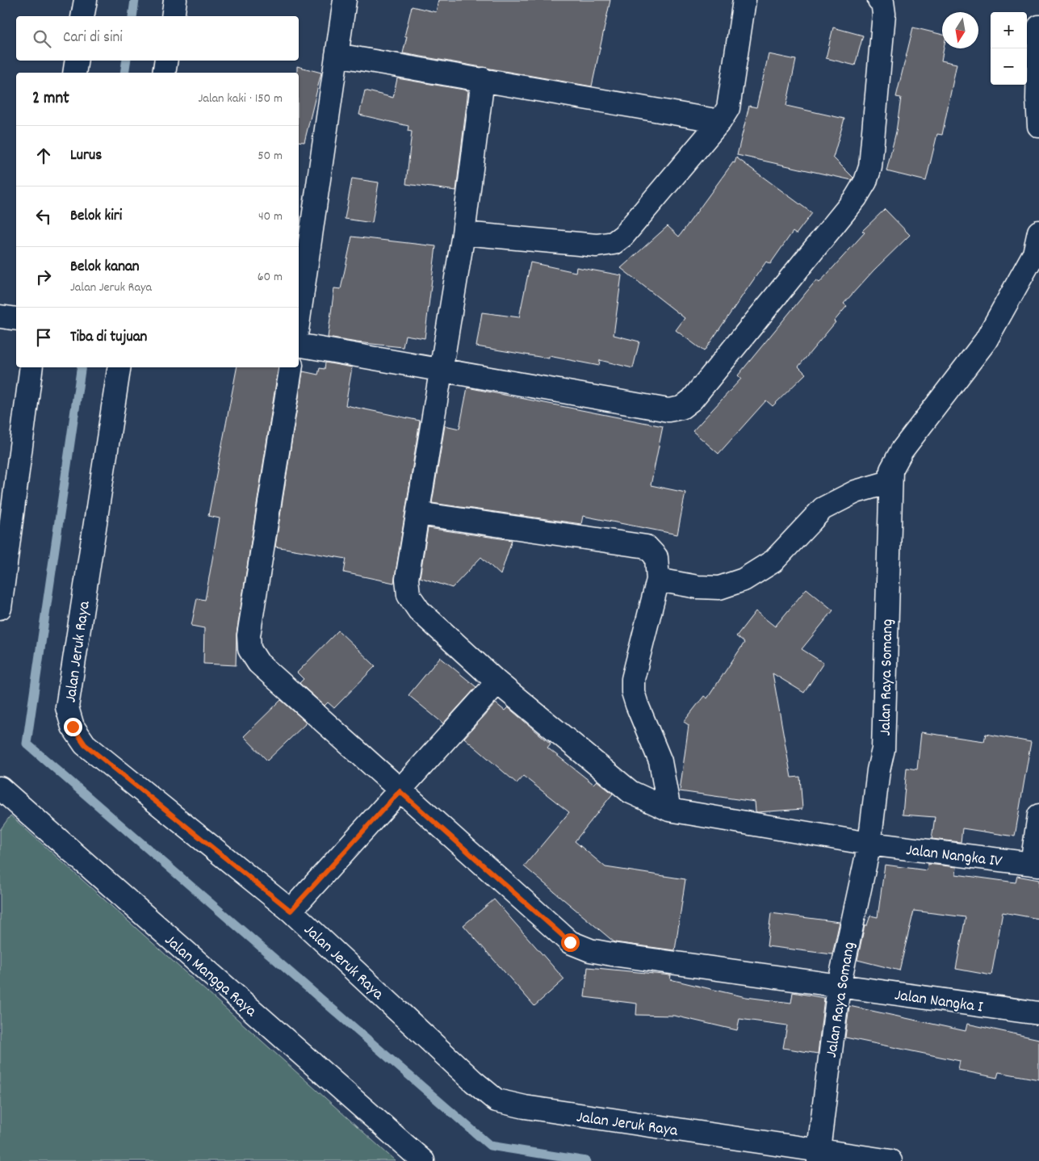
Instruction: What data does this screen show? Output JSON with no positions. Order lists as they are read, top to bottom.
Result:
{
  "streets": {
    "street": [
      "Jalan Jeruk Raya",
      "Jalan Raya Somang",
      "Jalan Nangka IV",
      "Jalan Mangga Raya",
      "Jalan Nangka I"
    ]
  },
  "crossings": [
    ["Jalan Jeruk Raya", "Jalan Raya Somang"],
    ["Jalan Raya Somang", "Jalan Nangka IV"],
    ["Jalan Raya Somang", "Jalan Nangka I"]
  ],
  "north": "bottom",
  "page": {
    "map_buttons": ["+", "−"],
    "search": "Cari di sini",
    "heading": ["2 mnt", "Jalan kaki · 150 m"],
    "list": [
      ["Lurus", "50 m"],
      ["Belok kiri", "40 m"],
      ["Belok kanan", "Jalan Jeruk Raya", "60 m"],
      "Tiba di tujuan"
    ]
  }
}
